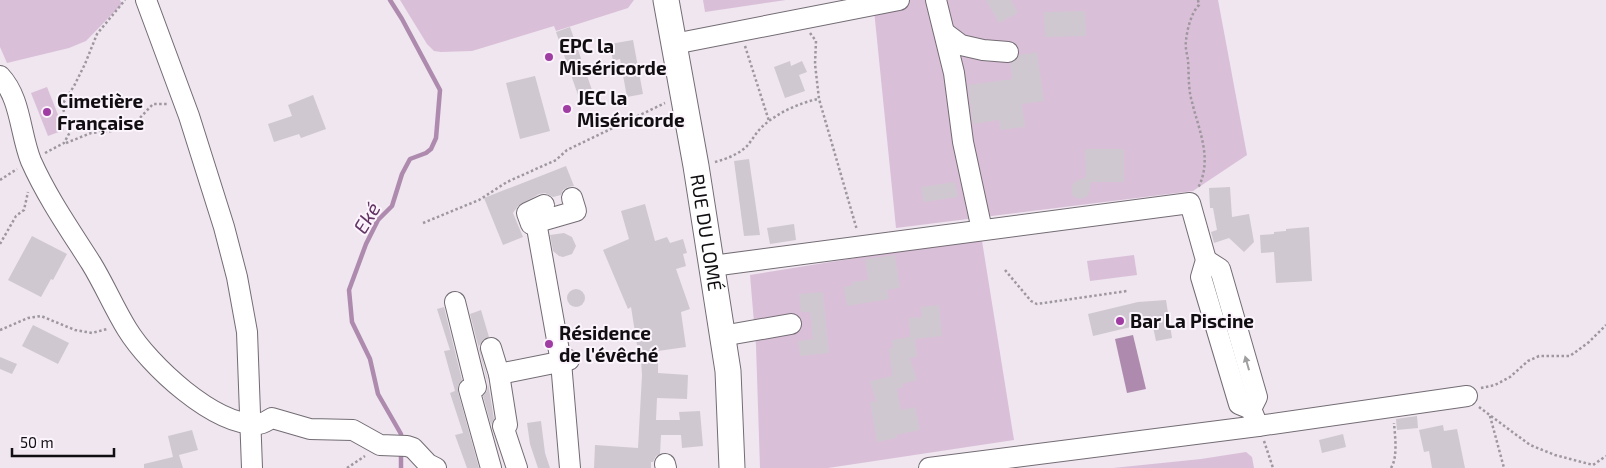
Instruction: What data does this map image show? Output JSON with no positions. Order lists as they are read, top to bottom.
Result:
{
  "streets": {
    "main road": ["RUE DU LOMÉ"]
  },
  "water": ["Eké"],
  "places": [
    "EPC la Miséricorde",
    "JEC la Miséricorde",
    "Cimetière Française",
    "Bar La Piscine",
    "Résidence de l'évêché"
  ],
  "scale_bar": "50 m"
}
